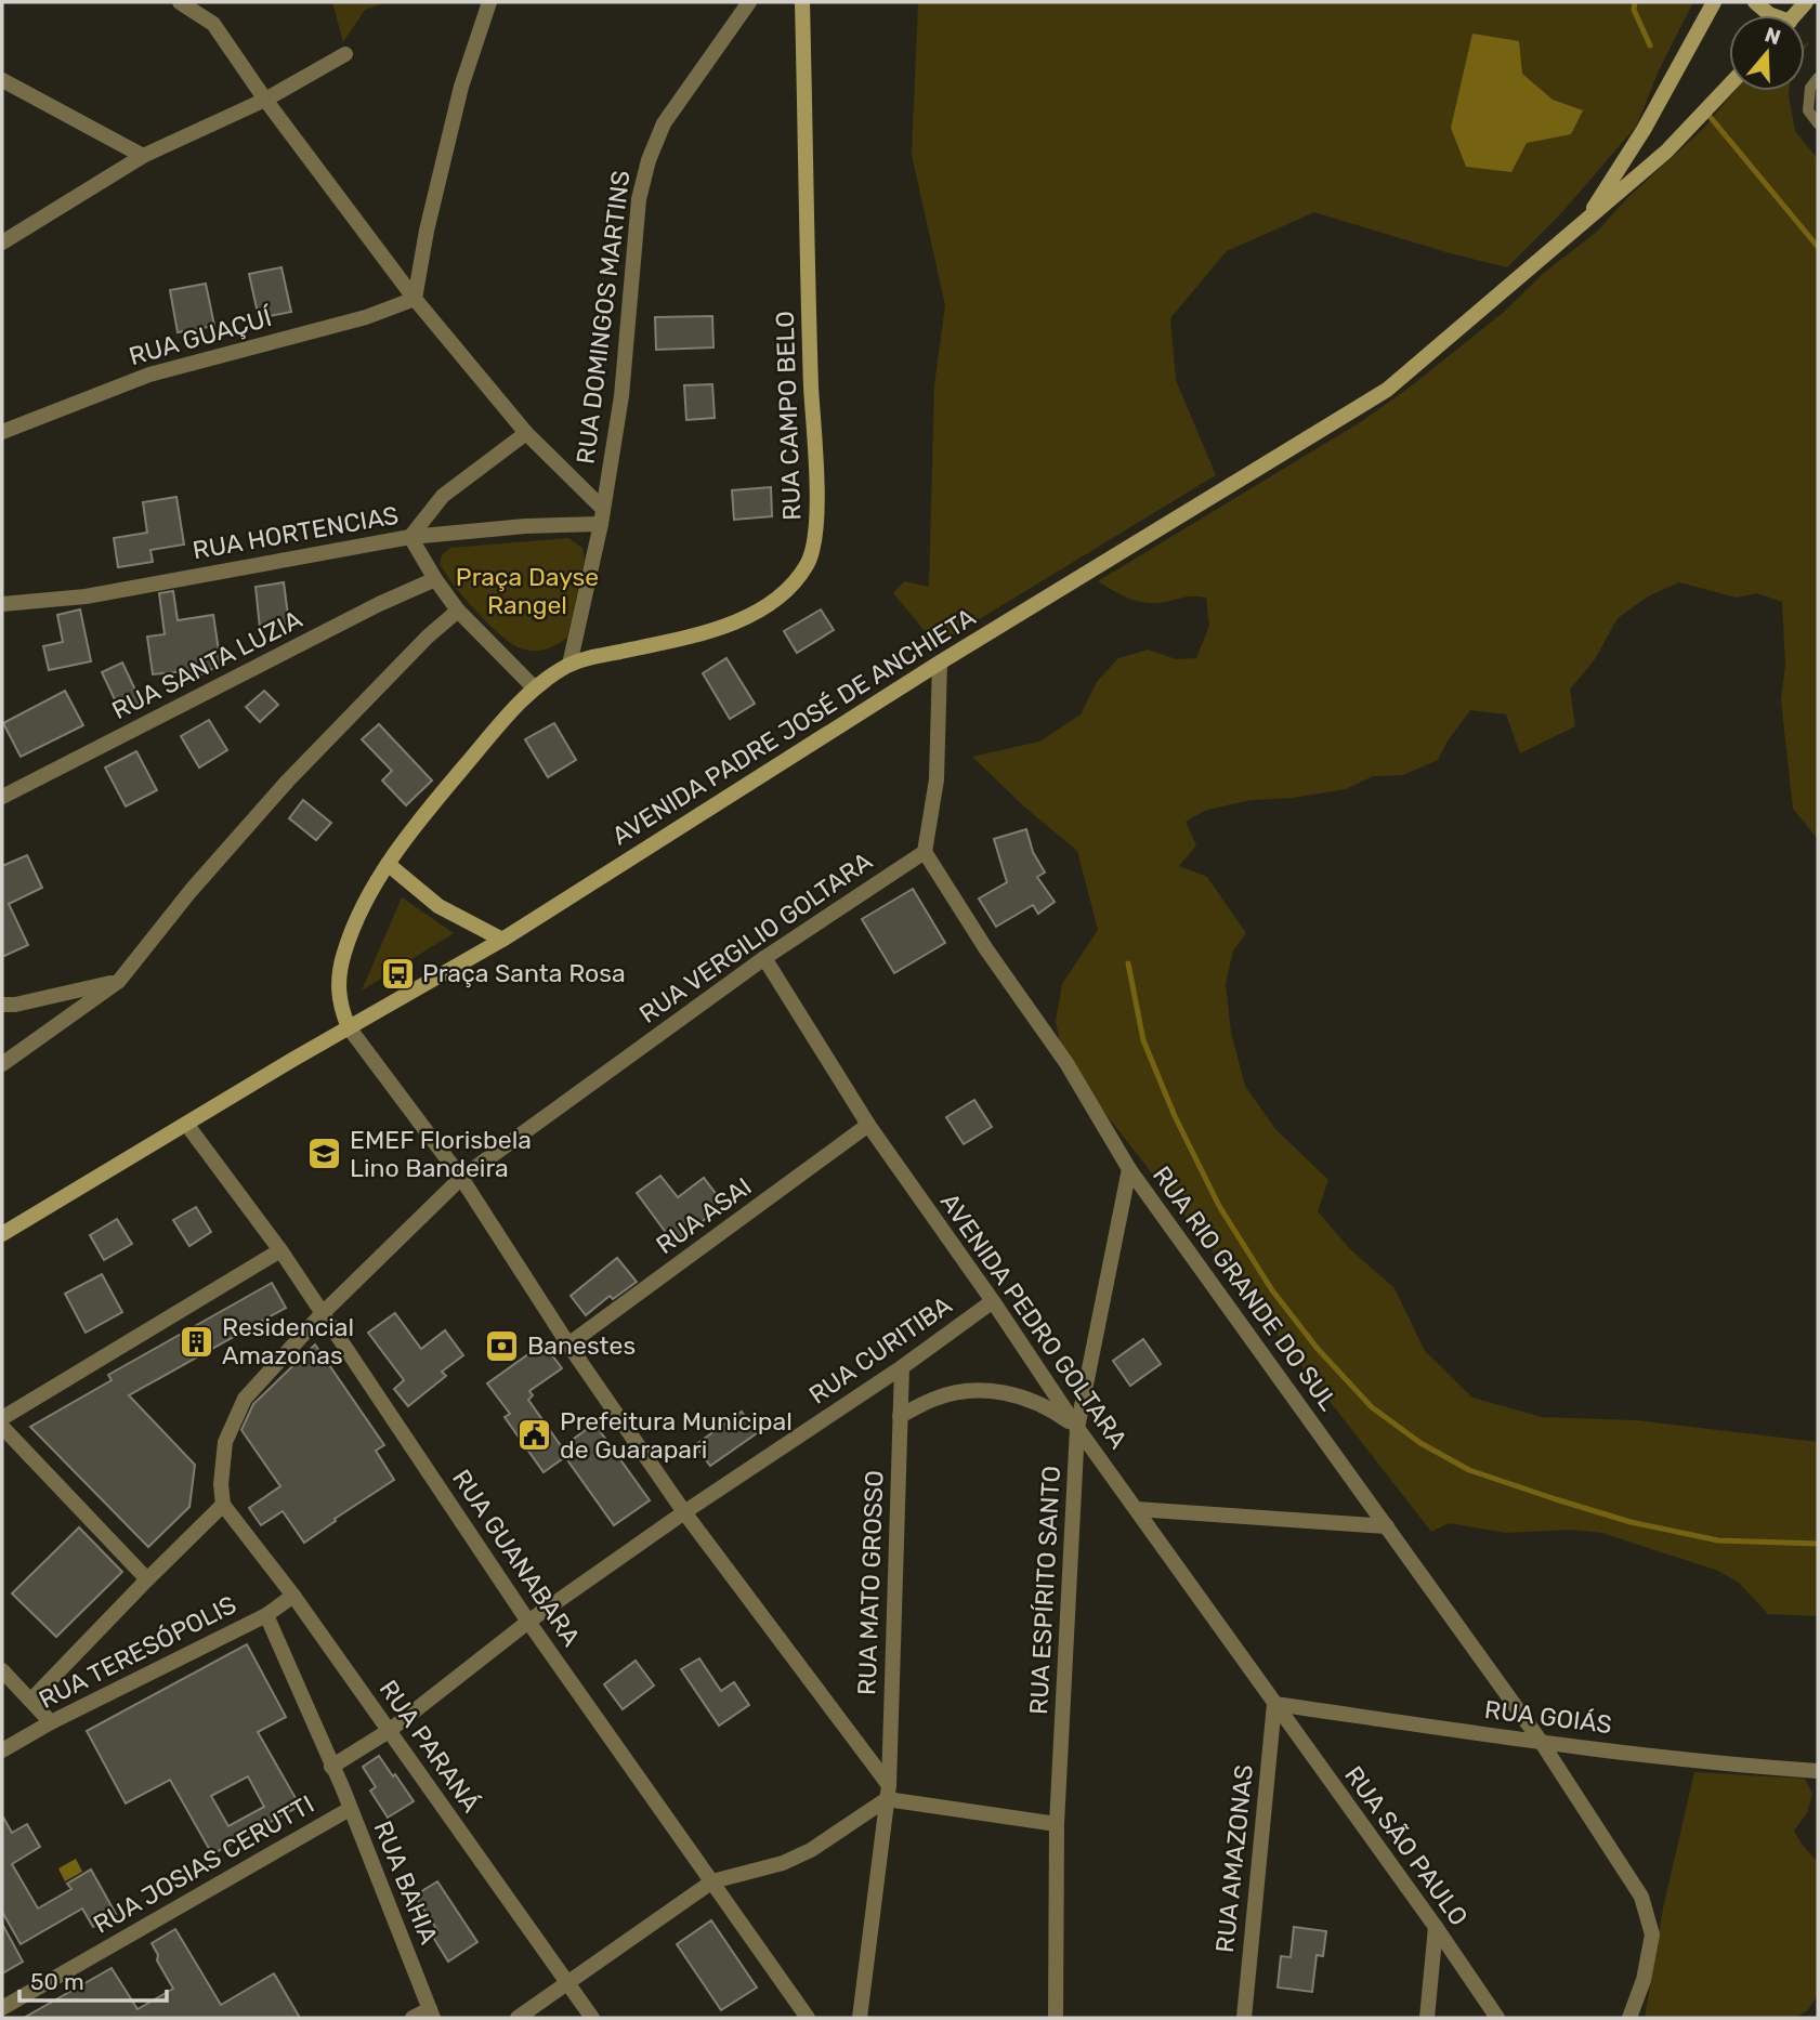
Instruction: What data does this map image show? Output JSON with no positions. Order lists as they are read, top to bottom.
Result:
{
  "streets": {
    "main road": ["RUA CAMPO BELO", "AVENIDA PADRE JOSÉ DE ANCHIETA"],
    "street": [
      "RUA DOMINGOS MARTINS",
      "RUA GUAÇUÍ",
      "RUA HORTENCIAS",
      "RUA SANTA LUZIA",
      "RUA VERGILIO GOLTARA",
      "RUA ASAI",
      "RUA RIO GRANDE DO SUL",
      "AVENIDA PEDRO GOLTARA",
      "RUA CURITIBA",
      "RUA GUANABARA",
      "RUA MATO GROSSO",
      "RUA ESPÍRITO SANTO",
      "RUA TERESÓPOLIS",
      "RUA GOIÁS",
      "RUA PARANÁ",
      "RUA SÃO PAULO",
      "RUA AMAZONAS",
      "RUA JOSIAS CERUTTI",
      "RUA BAHIA"
    ]
  },
  "crossings": [
    ["RUA DOMINGOS MARTINS", "RUA CAMPO BELO"],
    ["RUA DOMINGOS MARTINS", "RUA HORTENCIAS"],
    ["RUA CAMPO BELO", "AVENIDA PADRE JOSÉ DE ANCHIETA"],
    ["AVENIDA PADRE JOSÉ DE ANCHIETA", "RUA GUANABARA"],
    ["RUA VERGILIO GOLTARA", "RUA RIO GRANDE DO SUL"],
    ["RUA VERGILIO GOLTARA", "AVENIDA PEDRO GOLTARA"],
    ["RUA VERGILIO GOLTARA", "RUA GUANABARA"],
    ["RUA VERGILIO GOLTARA", "RUA PARANÁ"],
    ["RUA ASAI", "AVENIDA PEDRO GOLTARA"],
    ["RUA RIO GRANDE DO SUL", "RUA ESPÍRITO SANTO"],
    ["RUA RIO GRANDE DO SUL", "RUA GOIÁS"],
    ["AVENIDA PEDRO GOLTARA", "RUA CURITIBA"],
    ["AVENIDA PEDRO GOLTARA", "RUA ESPÍRITO SANTO"],
    ["AVENIDA PEDRO GOLTARA", "RUA GOIÁS"],
    ["AVENIDA PEDRO GOLTARA", "RUA SÃO PAULO"],
    ["AVENIDA PEDRO GOLTARA", "RUA AMAZONAS"],
    ["RUA CURITIBA", "RUA GUANABARA"],
    ["RUA CURITIBA", "RUA MATO GROSSO"],
    ["RUA CURITIBA", "RUA PARANÁ"],
    ["RUA CURITIBA", "RUA BAHIA"],
    ["RUA TERESÓPOLIS", "RUA PARANÁ"],
    ["RUA TERESÓPOLIS", "RUA BAHIA"],
    ["RUA GOIÁS", "RUA SÃO PAULO"],
    ["RUA GOIÁS", "RUA AMAZONAS"],
    ["RUA SÃO PAULO", "RUA AMAZONAS"],
    ["RUA JOSIAS CERUTTI", "RUA BAHIA"]
  ],
  "parks": ["Praça Dayse Rangel"],
  "places": {
    "bus stop": ["Praça Santa Rosa"],
    "school or university": ["EMEF Florisbela Lino Bandeira"],
    "building": ["Residencial Amazonas"],
    "bank": ["Banestes"],
    "public building": ["Prefeitura Municipal de Guarapari"]
  },
  "scale_bar": "50 m",
  "north": "top"
}
